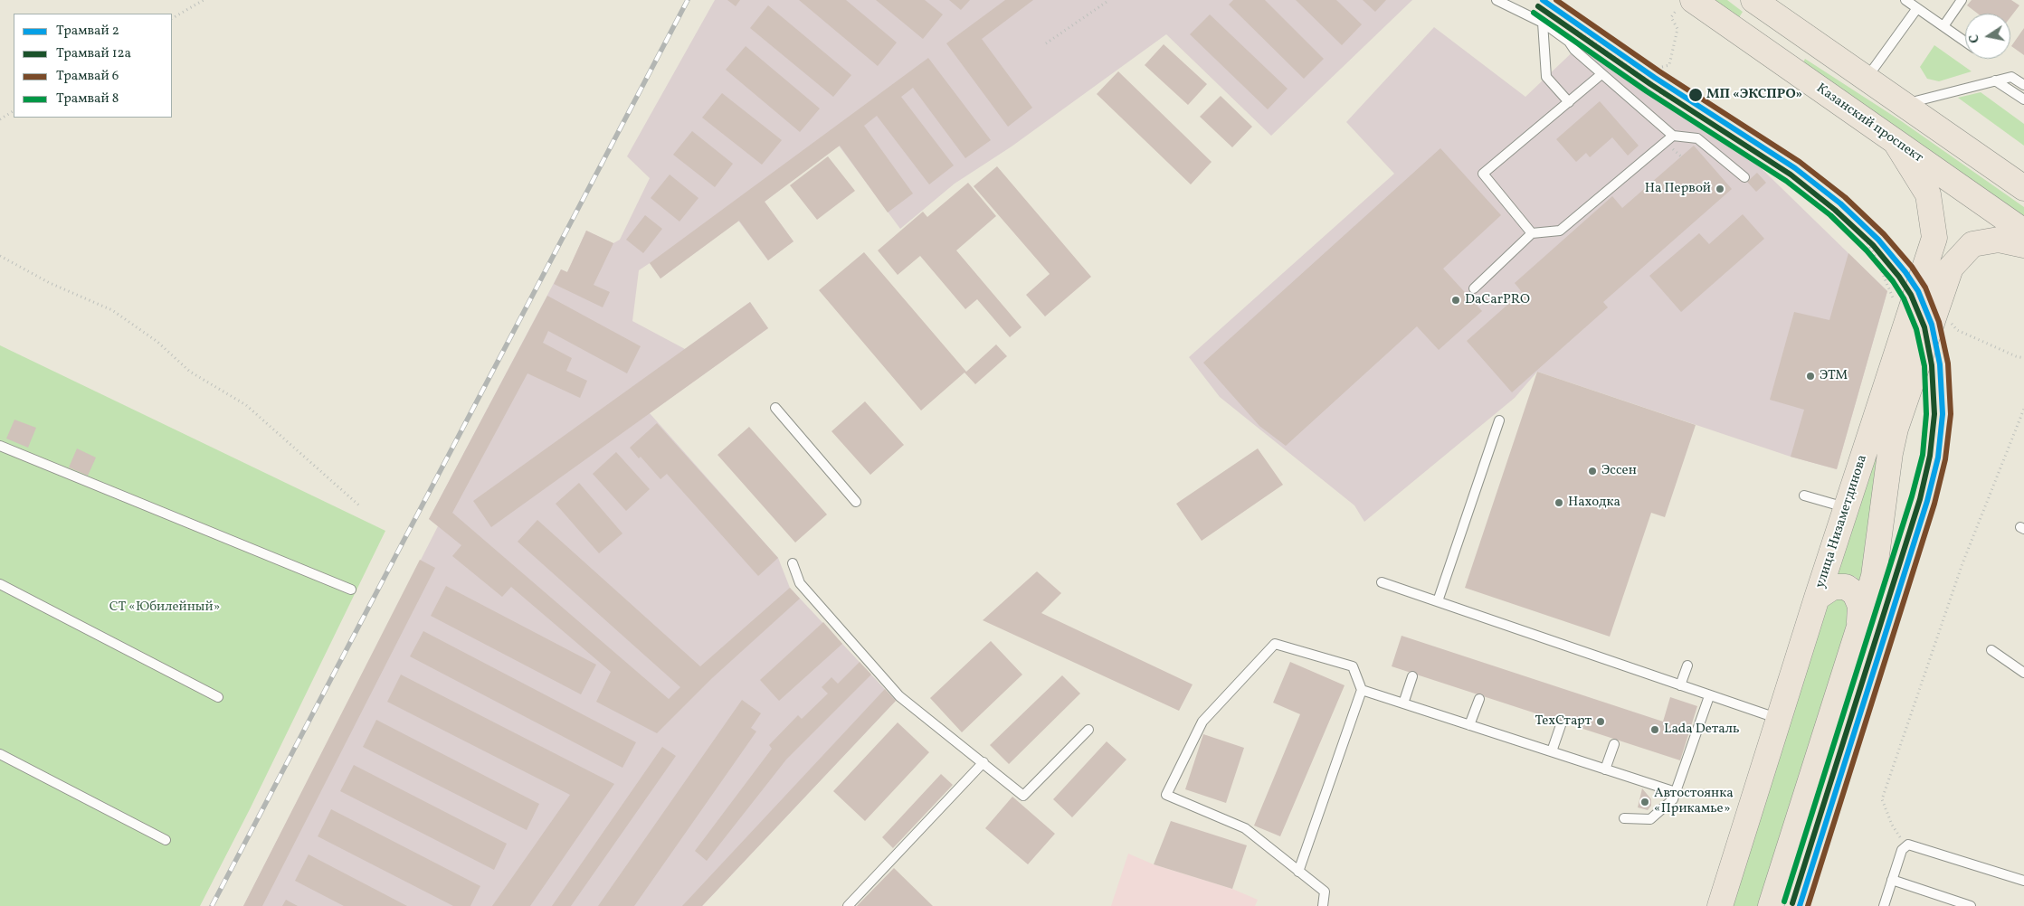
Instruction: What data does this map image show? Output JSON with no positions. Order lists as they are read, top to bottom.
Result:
{
  "streets": {
    "main road": ["Казанский проспект", "улица Низаметдинова"]
  },
  "crossings": [
    ["Казанский проспект", "улица Низаметдинова"]
  ],
  "parks": ["СТ «Юбилейный»"],
  "places": [
    "МП «ЭКСПРО»",
    "На Первой",
    "DaCarPRO",
    "ЭТМ",
    "Эссен",
    "Находка",
    "ТехСтарт",
    "Lada Dеталь",
    "Автостоянка «Прикамье»"
  ],
  "lines": [
    "tram line 2",
    "tram line 6",
    "tram line 12а",
    "tram line 8"
  ],
  "legend": [
    "Трамвай 2",
    "Трамвай 12а",
    "Трамвай 6",
    "Трамвай 8"
  ],
  "north": "left"
}
